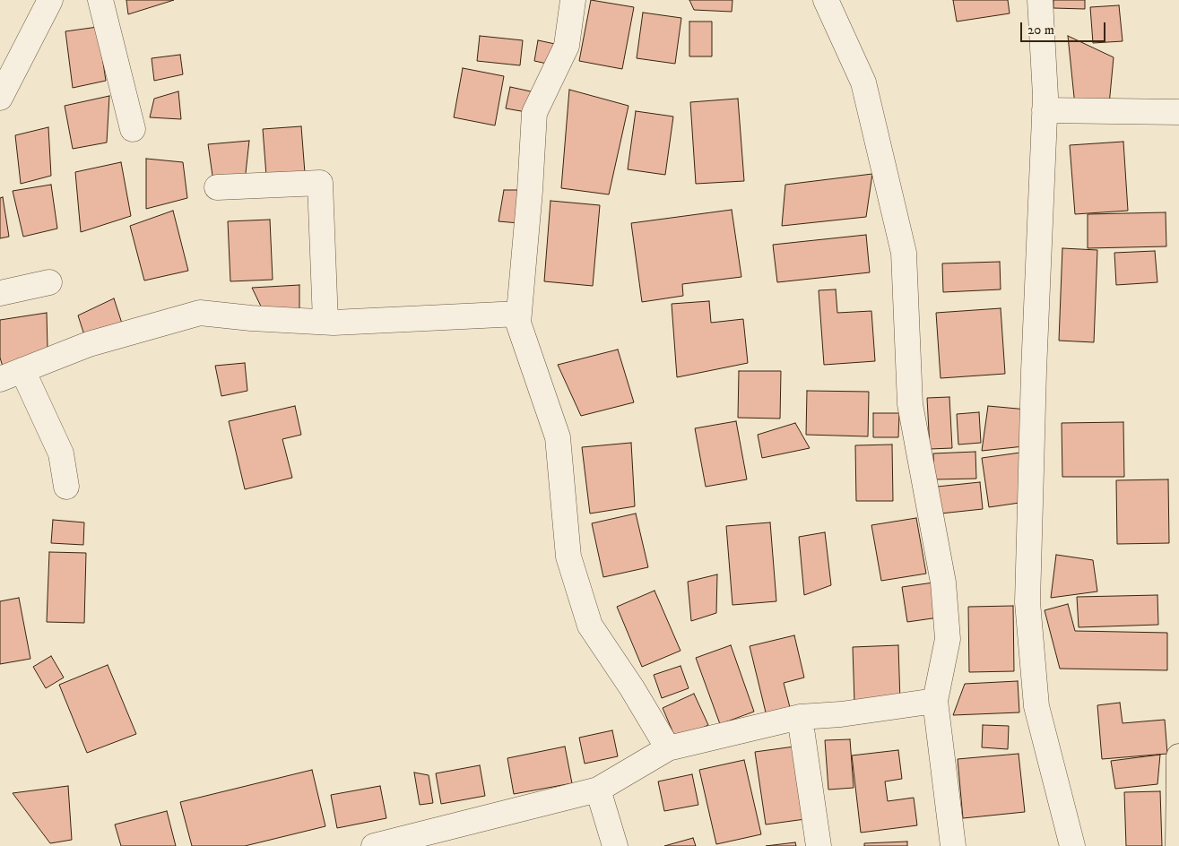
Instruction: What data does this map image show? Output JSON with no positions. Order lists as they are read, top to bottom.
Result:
{
  "scale_bar": "20 m"
}
